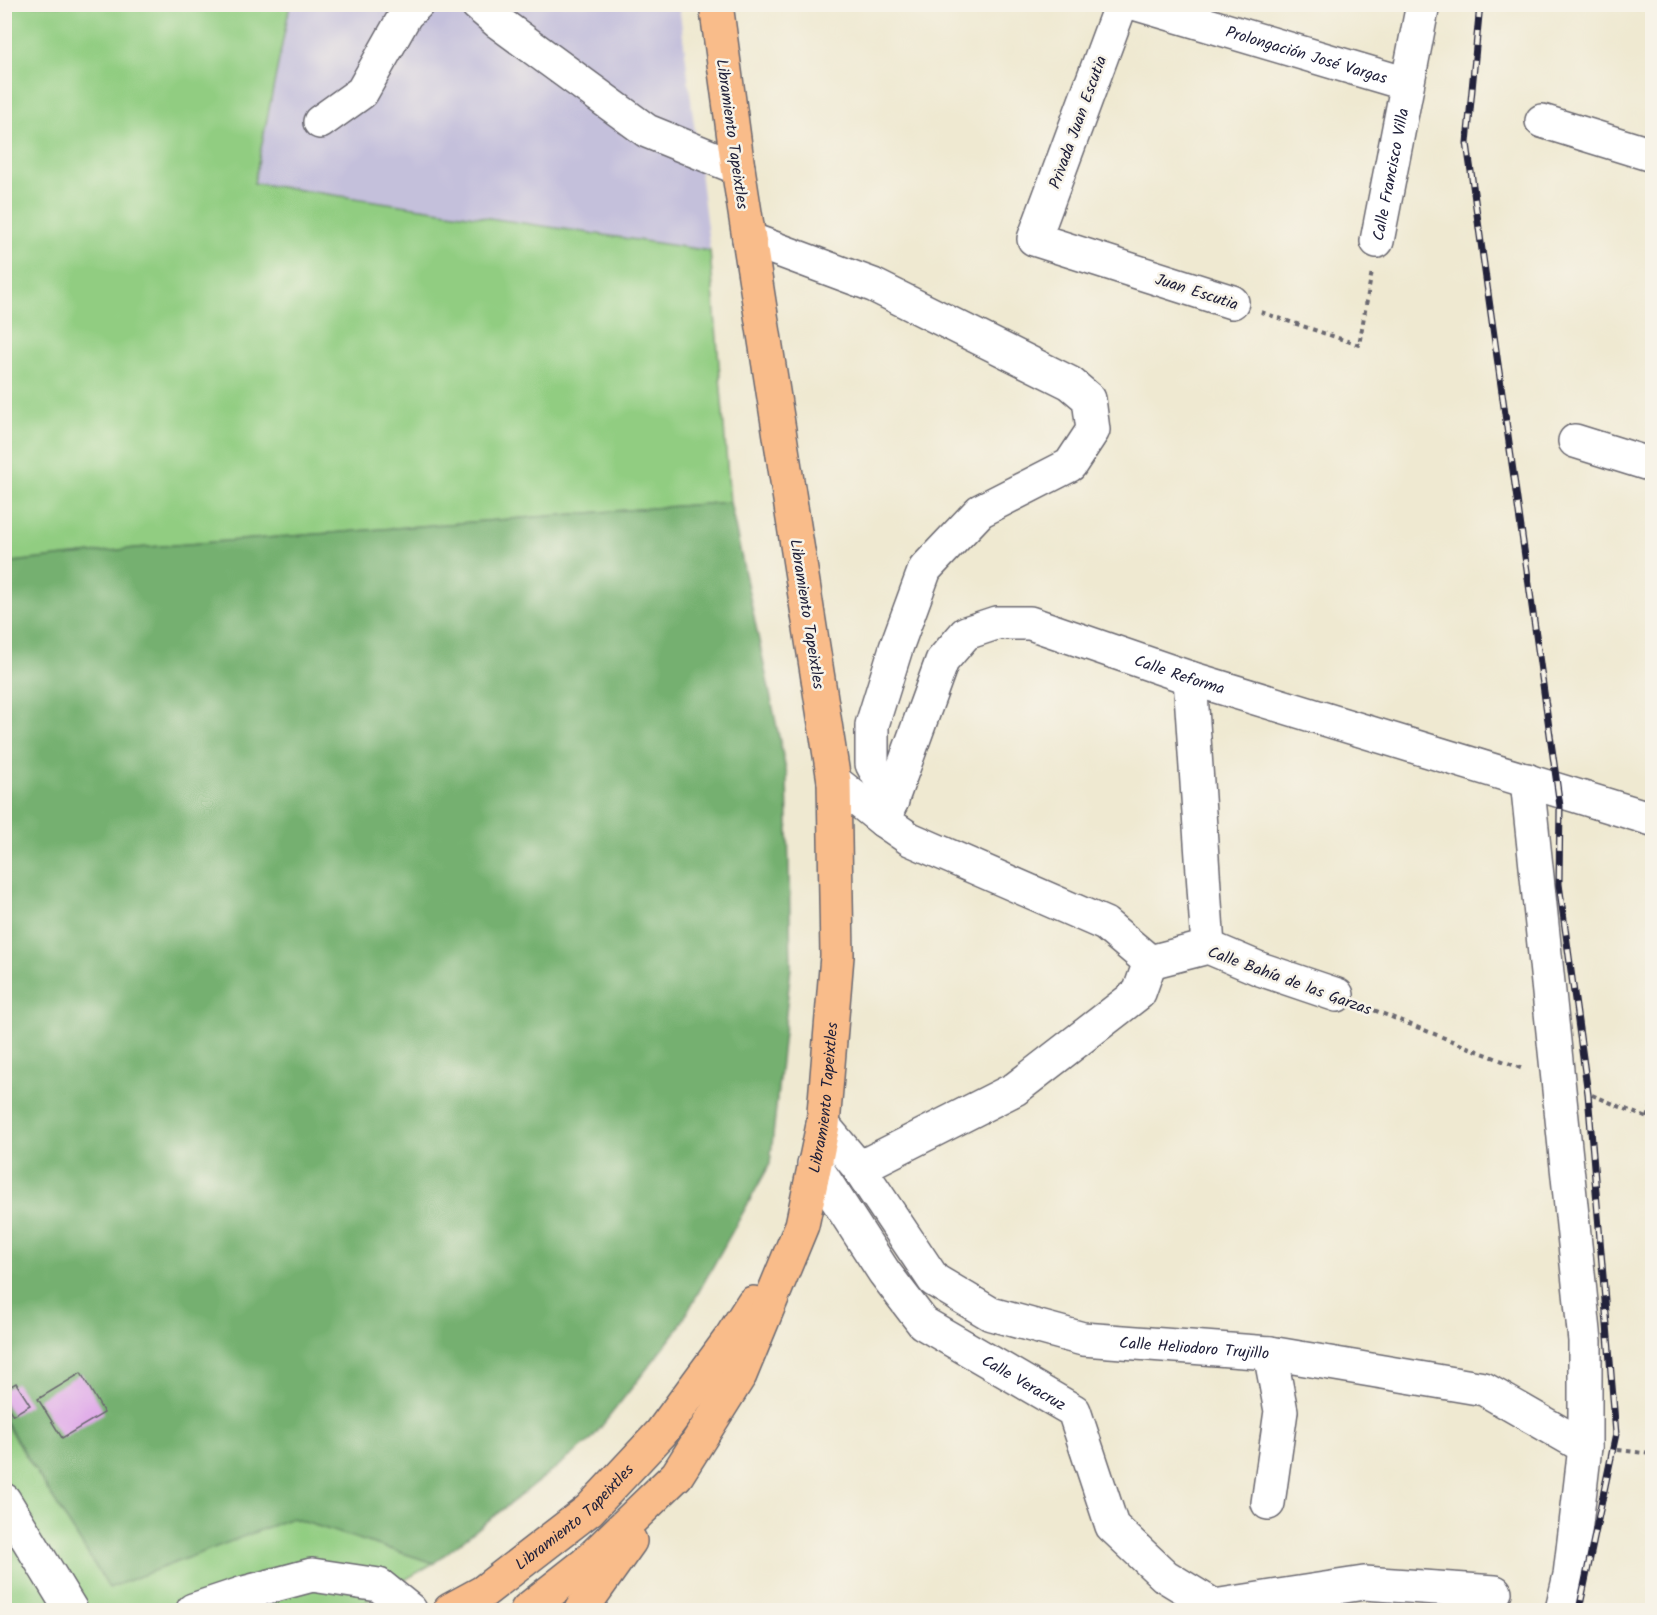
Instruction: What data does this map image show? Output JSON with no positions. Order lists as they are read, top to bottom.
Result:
{
  "streets": {
    "main road": ["Libramiento Tapeixtles"],
    "street": [
      "Prolongación José Vargas",
      "Privada Juan Escutia",
      "Calle Francisco Villa",
      "Juan Escutia",
      "Calle Reforma",
      "Calle Bahía de las Garzas",
      "Calle Heliodoro Trujillo",
      "Calle Veracruz"
    ]
  },
  "crossings": [
    ["Prolongación José Vargas", "Calle Francisco Villa"],
    ["Privada Juan Escutia", "Juan Escutia"],
    ["Libramiento Tapeixtles", "Calle Veracruz"],
    ["Calle Francisco Villa", "Juan Escutia"]
  ]
}
